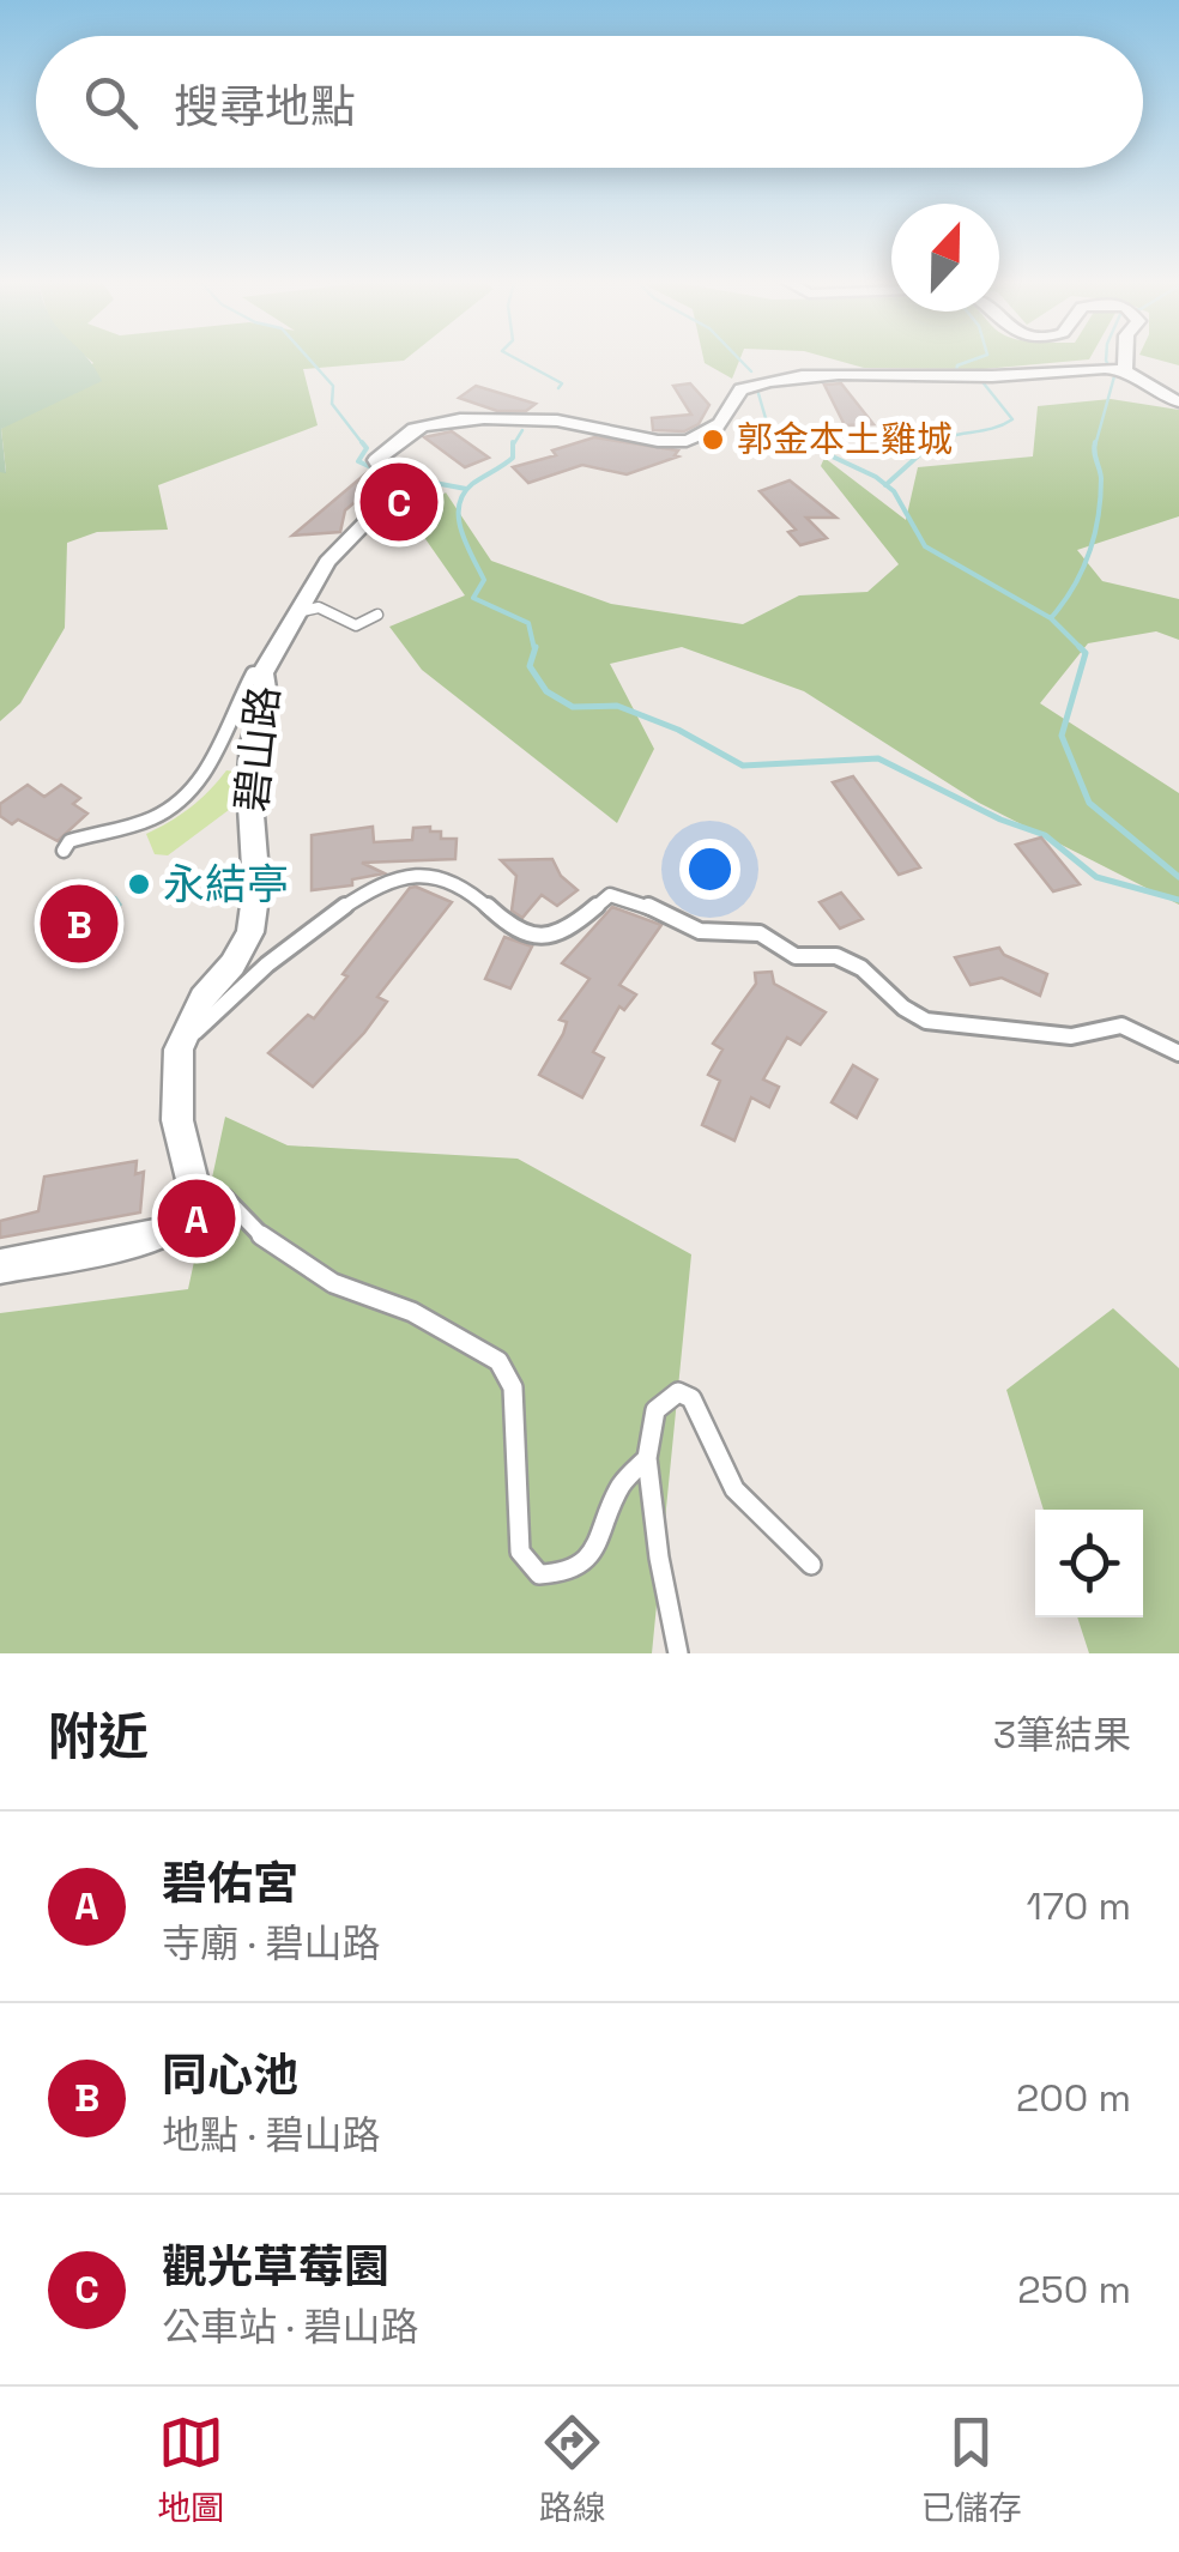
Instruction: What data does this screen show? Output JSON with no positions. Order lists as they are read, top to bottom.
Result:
{
  "streets": {
    "street": ["碧山路"]
  },
  "places": ["郭金本土雞城", "永結亭"],
  "north": "top",
  "page": {
    "search": "搜尋地點",
    "pins": ["C", "B", "A"],
    "heading": ["附近", "3筆結果"],
    "list": [
      {
        "mark": "A",
        "name": "碧佑宮",
        "note": "寺廟 · 碧山路",
        "value": "170 m"
      },
      {
        "mark": "B",
        "name": "同心池",
        "note": "地點 · 碧山路",
        "value": "200 m"
      },
      {
        "mark": "C",
        "name": "觀光草莓園",
        "note": "公車站 · 碧山路",
        "value": "250 m"
      }
    ],
    "nav": ["地圖", "路線", "已儲存"]
  }
}
